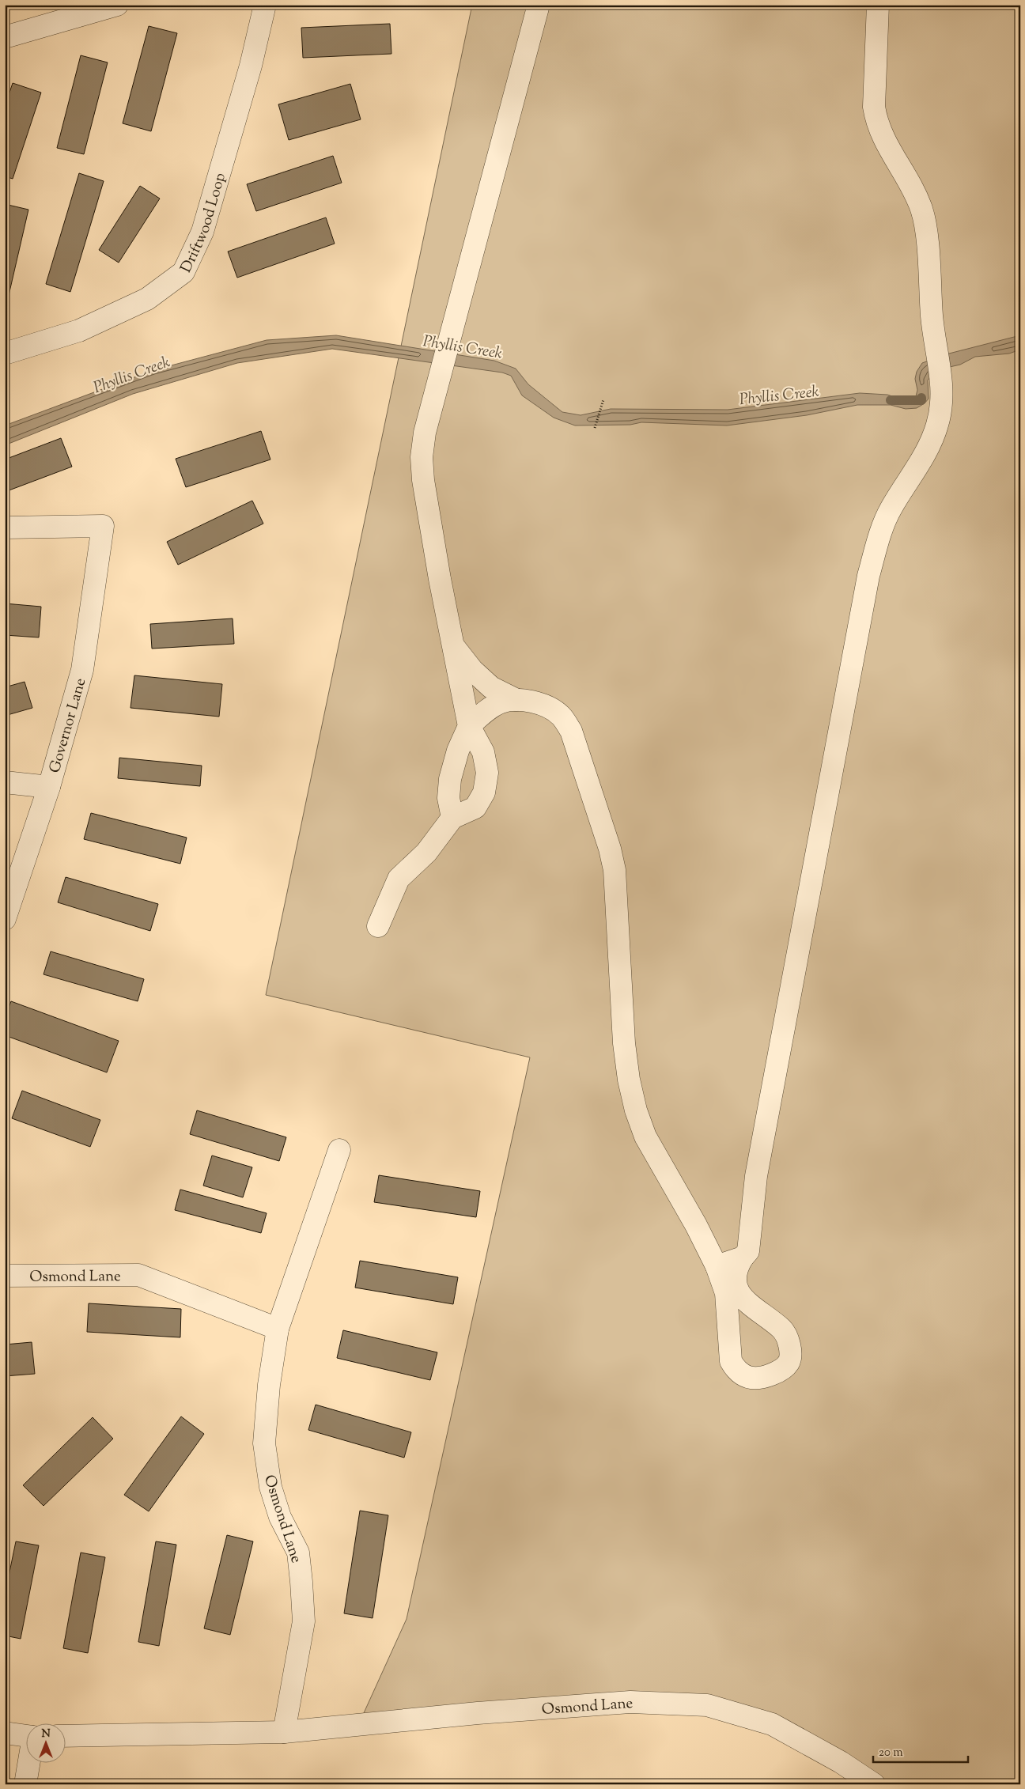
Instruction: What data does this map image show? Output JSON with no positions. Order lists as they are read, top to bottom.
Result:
{
  "streets": {
    "street": ["Driftwood Loop", "Governor Lane", "Osmond Lane"]
  },
  "water": ["Phyllis Creek"],
  "scale_bar": "20 m",
  "north": "top"
}
